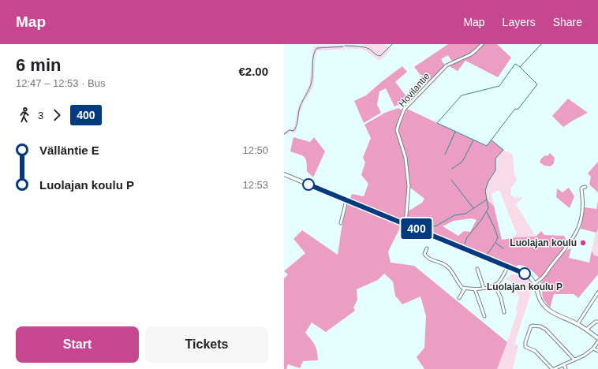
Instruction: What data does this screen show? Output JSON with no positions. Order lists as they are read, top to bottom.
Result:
{
  "streets": {
    "street": ["Hovilantie"]
  },
  "places": ["Luolajan koulu", "Luolajan koulu P"],
  "lines": ["bus line 400"],
  "page": {
    "header": "Map",
    "nav": ["Map", "Layers", "Share"],
    "heading": ["6 min", "12:47 – 12:53 · Bus", "€2.00"],
    "on_map": "400",
    "legs": ["3", "400"],
    "list": [
      {
        "name": "Välläntie E",
        "value": "12:50"
      },
      {
        "name": "Luolajan koulu P",
        "value": "12:53"
      }
    ],
    "buttons": ["Start", "Tickets"]
  }
}
